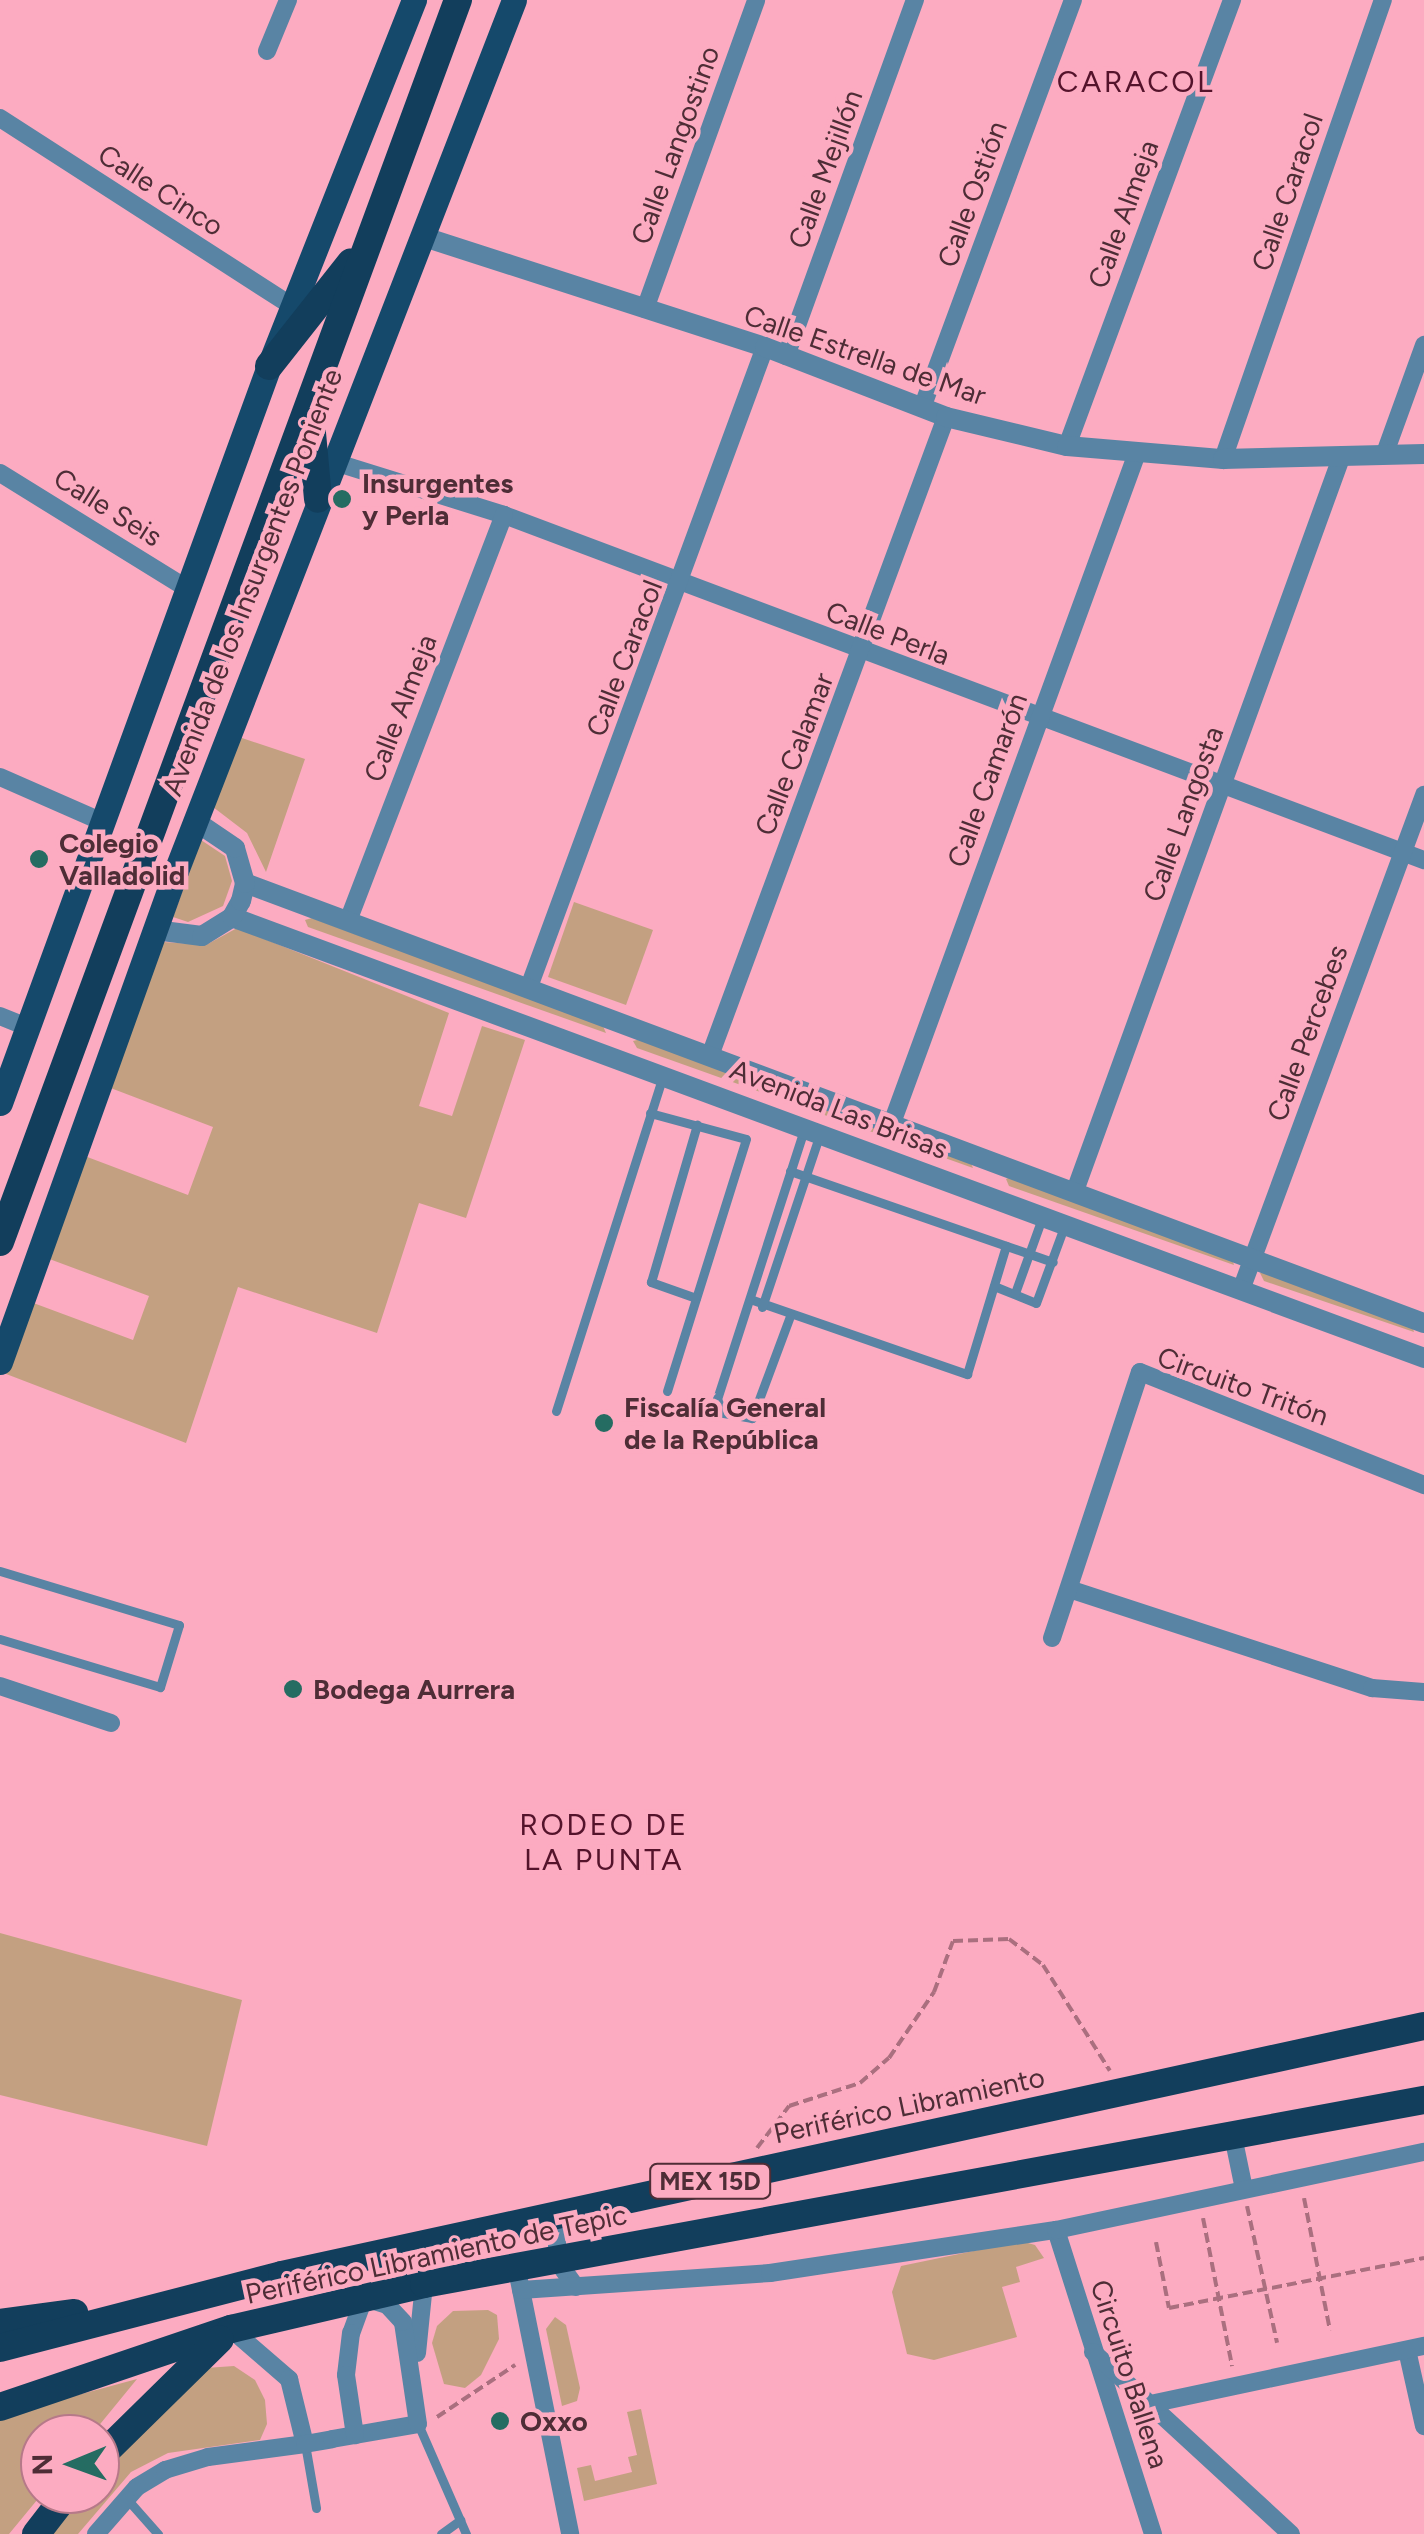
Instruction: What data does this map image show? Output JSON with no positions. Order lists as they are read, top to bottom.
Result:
{
  "streets": {
    "highway": [
      "Avenida de los Insurgentes Poniente",
      "Periférico Libramiento",
      "MEX 15D",
      "Periférico Libramiento de Tepic"
    ],
    "street": [
      "Calle Langostino",
      "Calle Mejillón",
      "Calle Cinco",
      "Calle Caracol",
      "Calle Ostión",
      "Calle Almeja",
      "Calle Estrella de Mar",
      "Calle Seis",
      "Calle Perla",
      "Calle Calamar",
      "Calle Camarón",
      "Calle Langosta",
      "Calle Percebes",
      "Avenida Las Brisas",
      "Circuito Tritón",
      "Circuito Ballena"
    ]
  },
  "crossings": [
    ["Calle Langostino", "Calle Estrella de Mar"],
    ["Calle Mejillón", "Calle Estrella de Mar"],
    ["Calle Cinco", "Avenida de los Insurgentes Poniente"],
    ["Calle Caracol", "Calle Estrella de Mar"],
    ["Calle Caracol", "Calle Perla"],
    ["Calle Caracol", "Avenida Las Brisas"],
    ["Calle Ostión", "Calle Estrella de Mar"],
    ["Calle Almeja", "Calle Estrella de Mar"],
    ["Calle Almeja", "Calle Perla"],
    ["Calle Almeja", "Avenida Las Brisas"],
    ["Calle Estrella de Mar", "Avenida de los Insurgentes Poniente"],
    ["Calle Estrella de Mar", "Calle Calamar"],
    ["Calle Estrella de Mar", "Calle Camarón"],
    ["Calle Estrella de Mar", "Calle Langosta"],
    ["Calle Seis", "Avenida de los Insurgentes Poniente"],
    ["Avenida de los Insurgentes Poniente", "Calle Perla"],
    ["Calle Perla", "Calle Calamar"],
    ["Calle Perla", "Calle Camarón"],
    ["Calle Perla", "Calle Langosta"],
    ["Calle Perla", "Calle Percebes"],
    ["Calle Calamar", "Avenida Las Brisas"],
    ["Calle Camarón", "Avenida Las Brisas"],
    ["Calle Langosta", "Avenida Las Brisas"],
    ["Calle Percebes", "Avenida Las Brisas"]
  ],
  "districts": ["CARACOL", "RODEO DE LA PUNTA"],
  "places": [
    "Insurgentes y Perla",
    "Colegio Valladolid",
    "Fiscalía General de la República",
    "Bodega Aurrera",
    "Oxxo"
  ],
  "north": "left"
}
